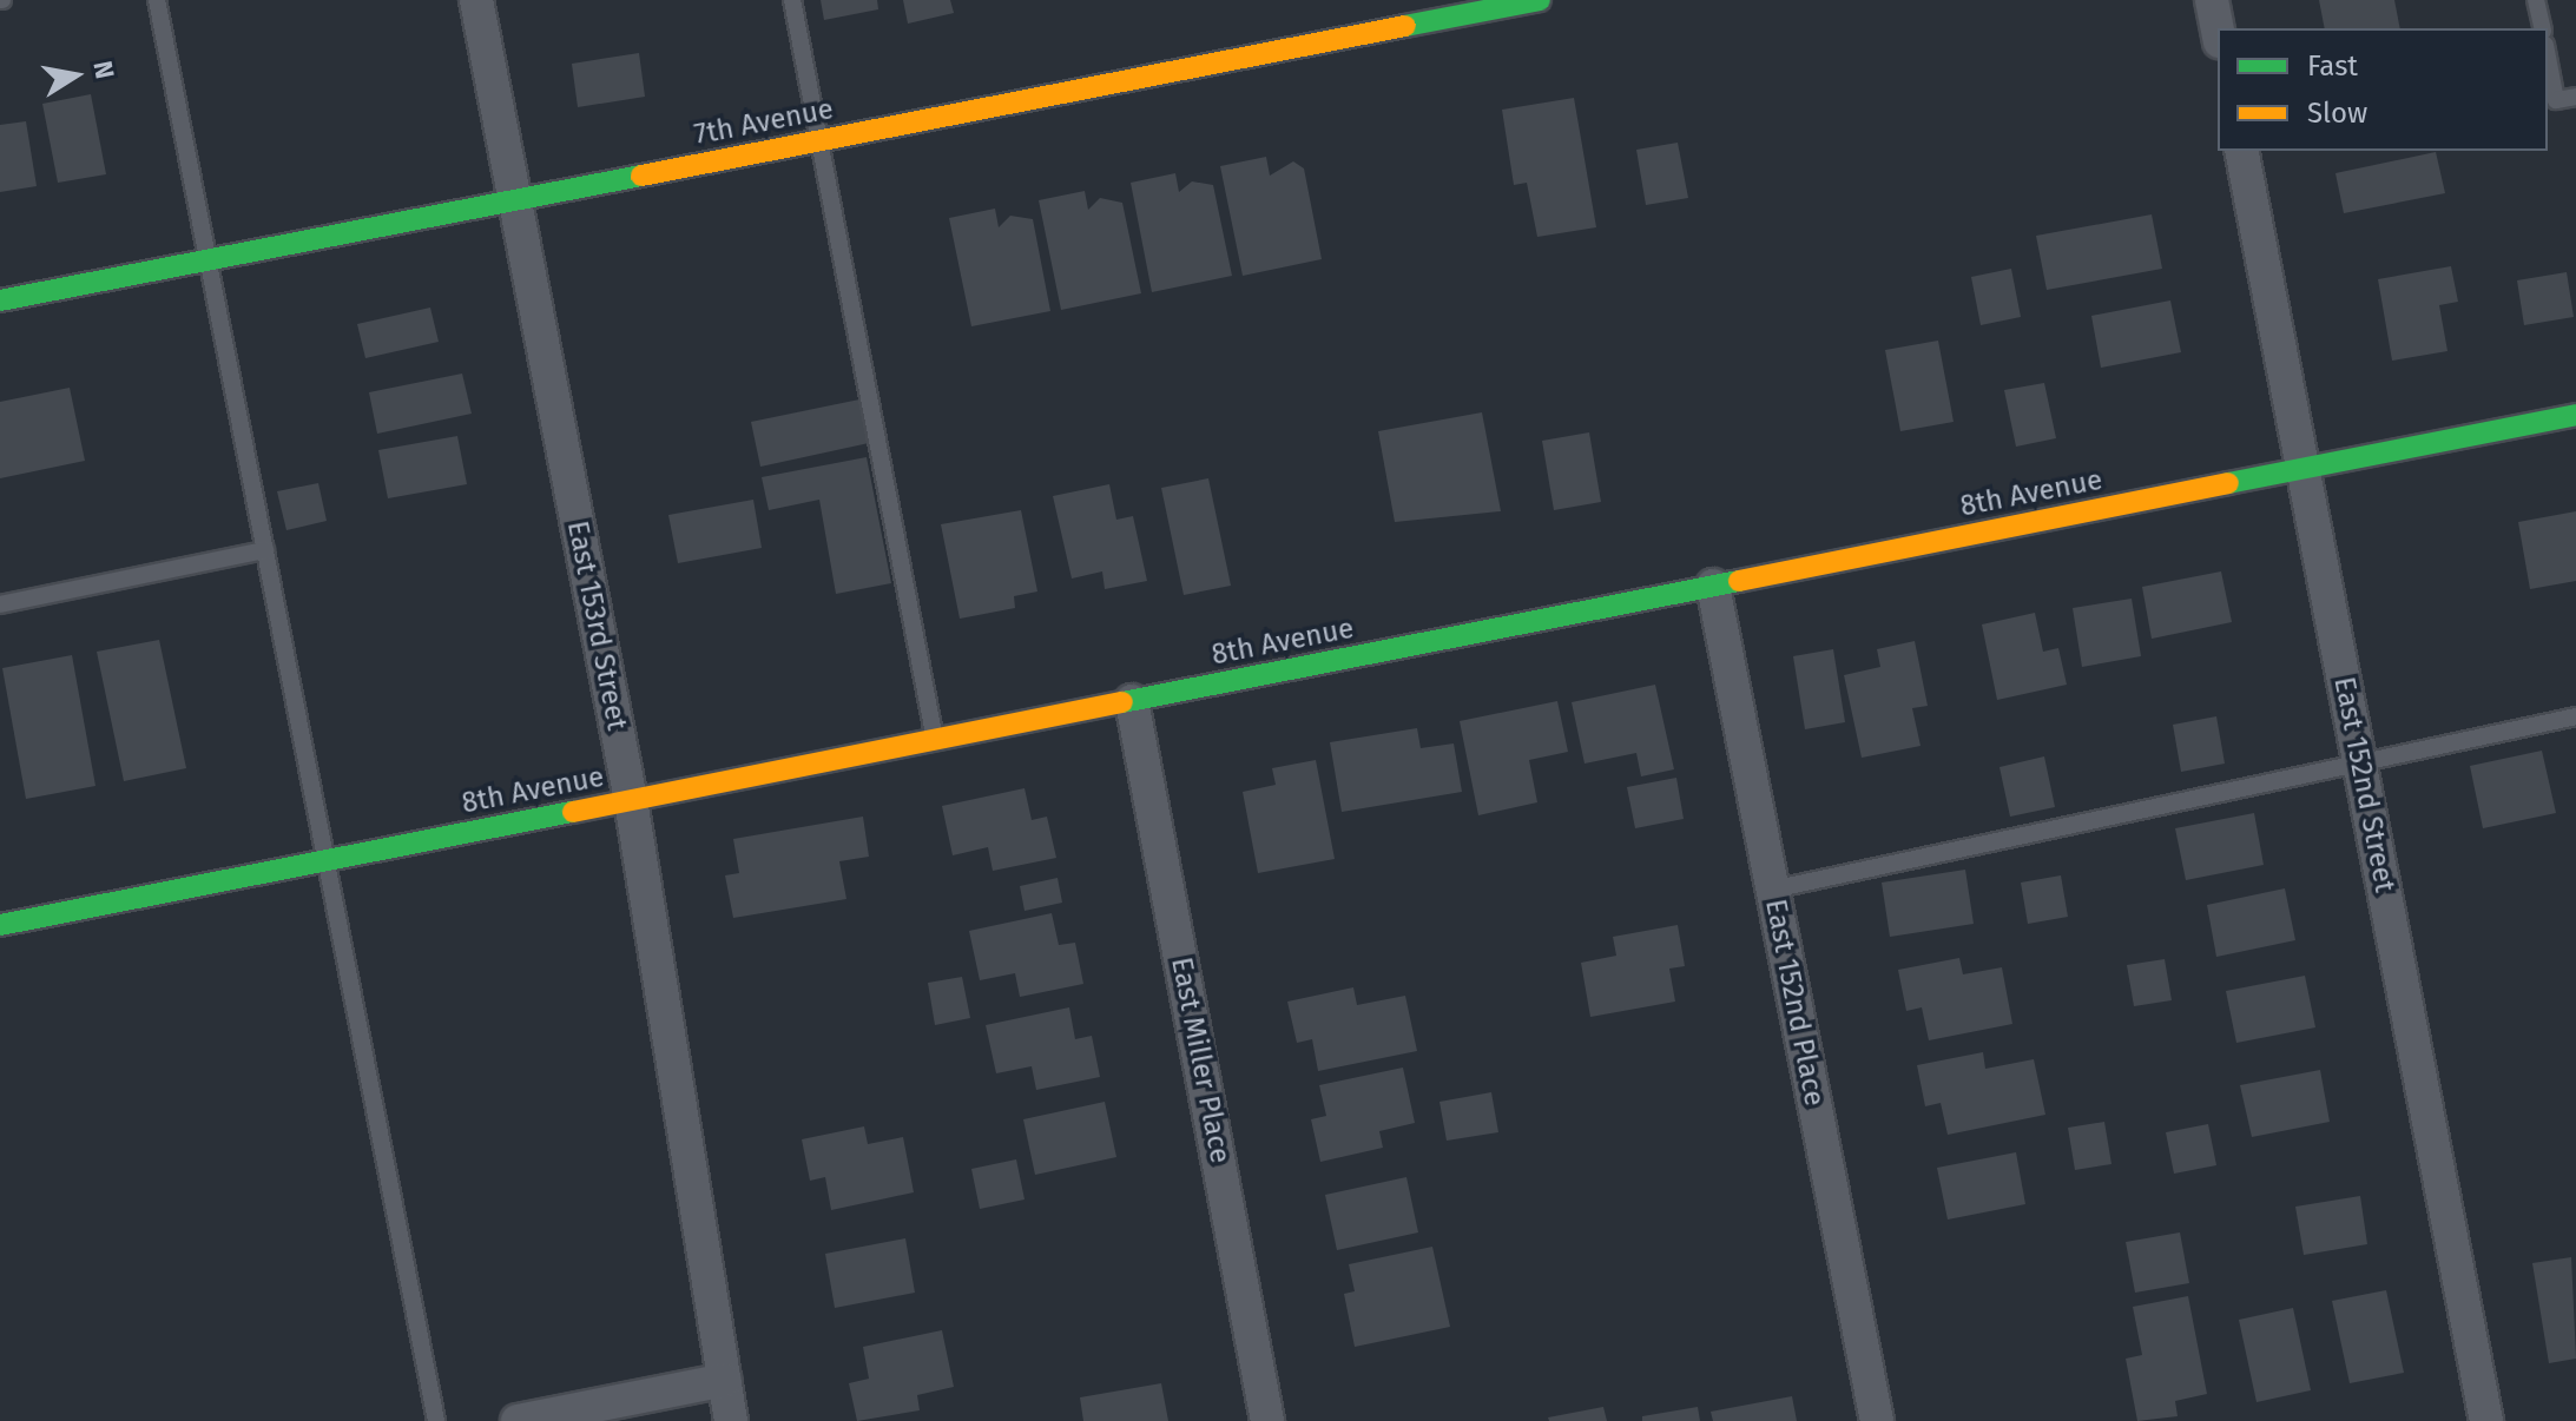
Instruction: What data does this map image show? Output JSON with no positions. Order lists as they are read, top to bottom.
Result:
{
  "streets": {
    "street": [
      "7th Avenue",
      "8th Avenue",
      "East 153rd Street",
      "East 152nd Street",
      "East 152nd Place",
      "East Miller Place"
    ]
  },
  "crossings": [
    ["7th Avenue", "East 153rd Street"],
    ["8th Avenue", "East 153rd Street"],
    ["8th Avenue", "East 152nd Street"],
    ["8th Avenue", "East 152nd Place"],
    ["8th Avenue", "East Miller Place"]
  ],
  "legend": ["Fast", "Slow"],
  "north": "right"
}
